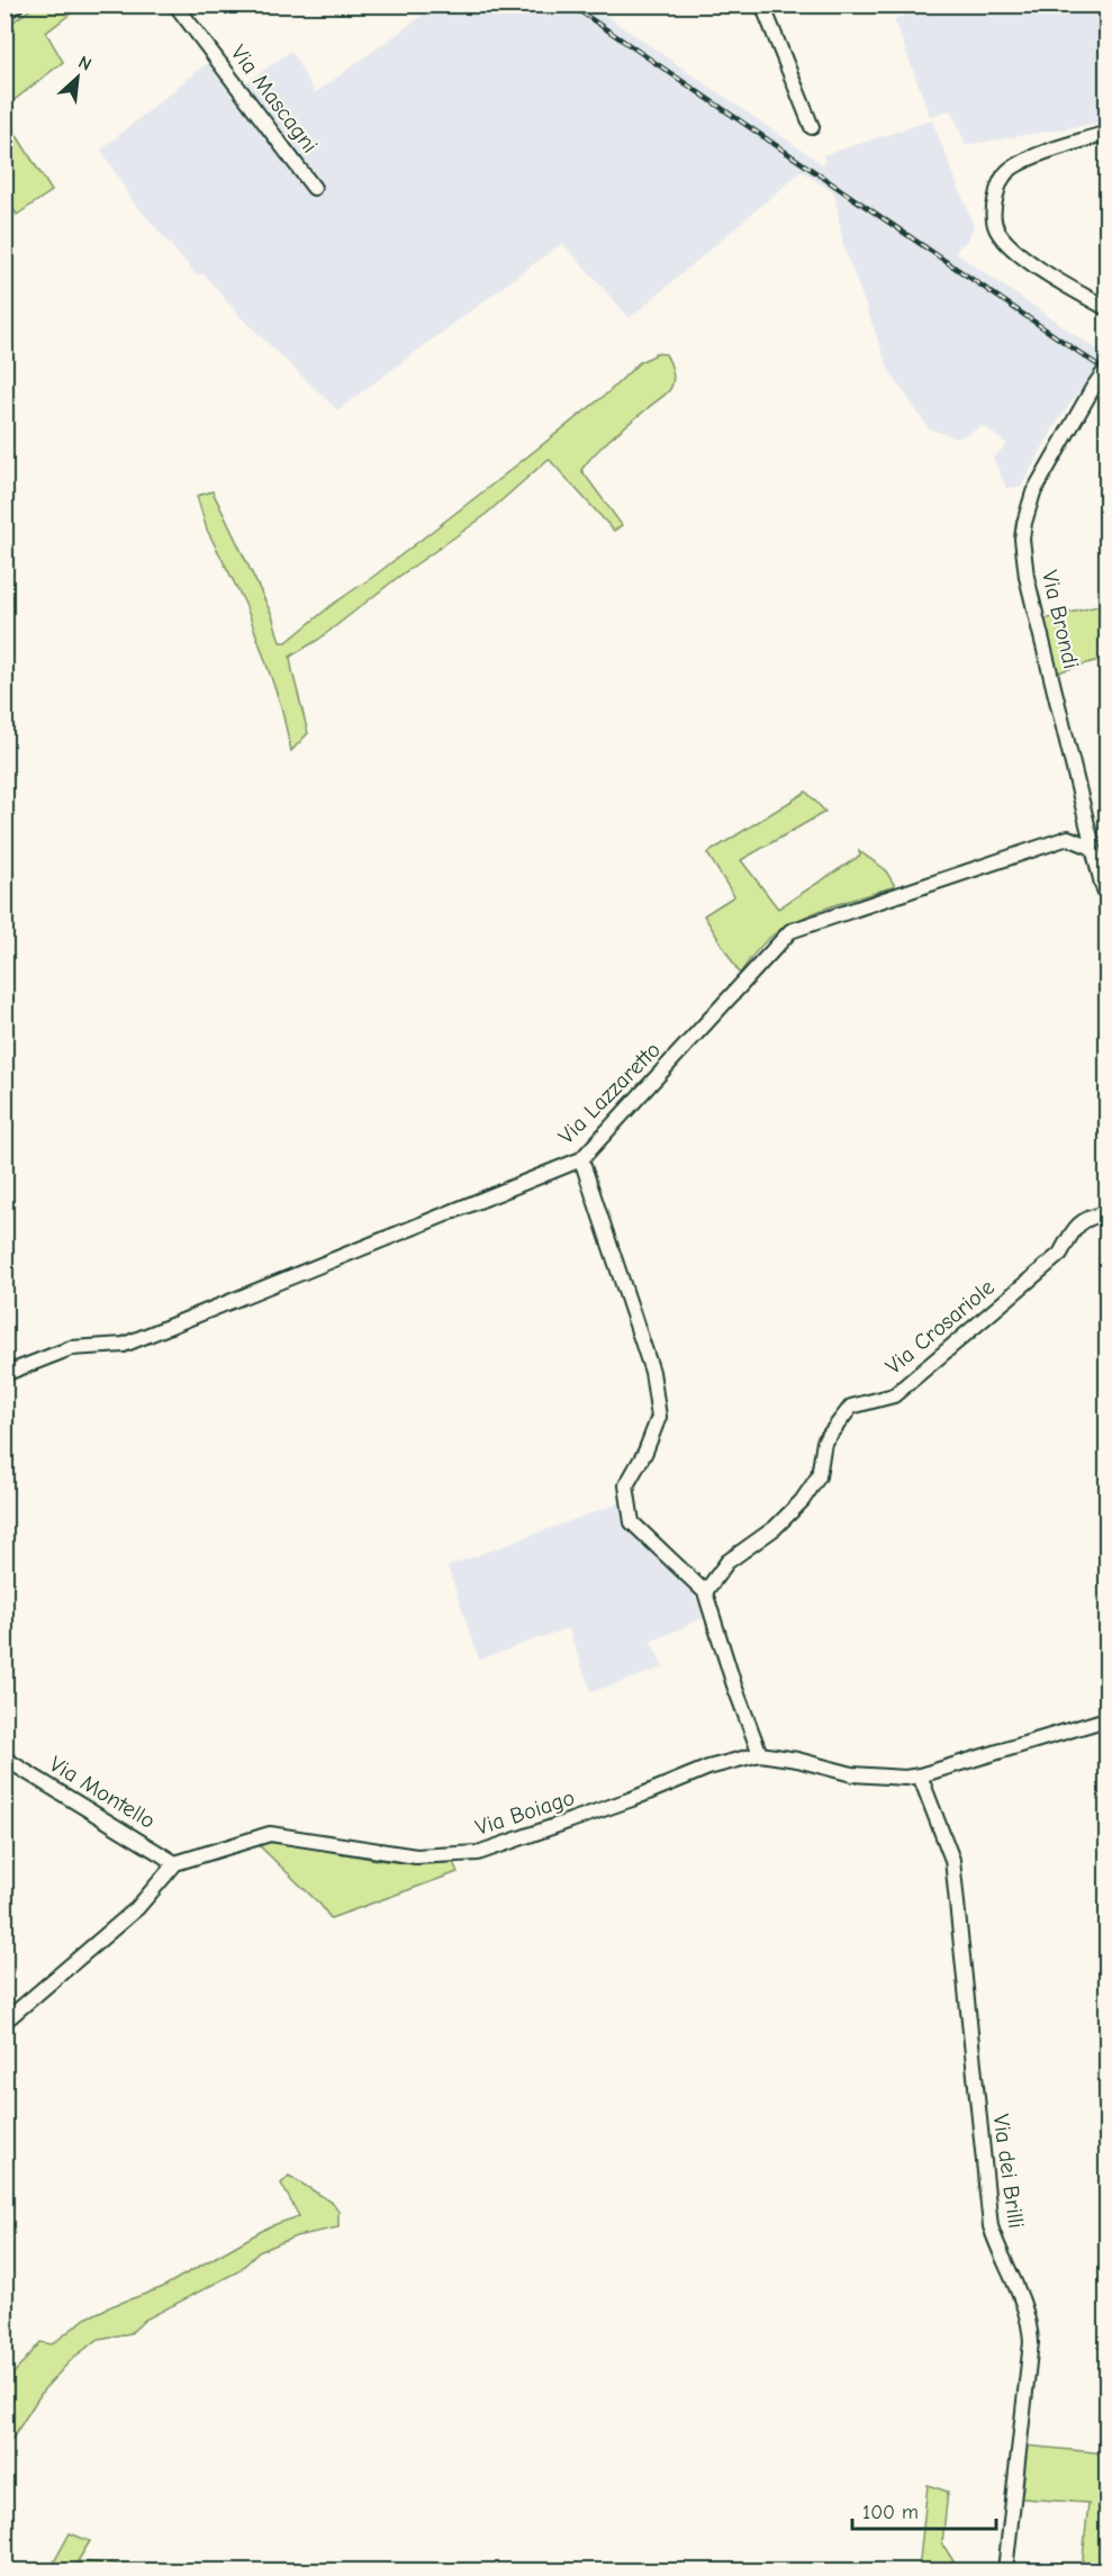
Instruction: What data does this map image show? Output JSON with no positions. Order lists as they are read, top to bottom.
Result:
{
  "streets": {
    "street": [
      "Via Mascagni",
      "Via Brondi",
      "Via Lazzaretto",
      "Via Crosariole",
      "Via Montello",
      "Via Boiago",
      "Via dei Brilli"
    ]
  },
  "crossings": [
    ["Via Brondi", "Via Lazzaretto"],
    ["Via Montello", "Via Boiago"],
    ["Via Boiago", "Via dei Brilli"]
  ],
  "scale_bar": "100 m",
  "north": "top right"
}
